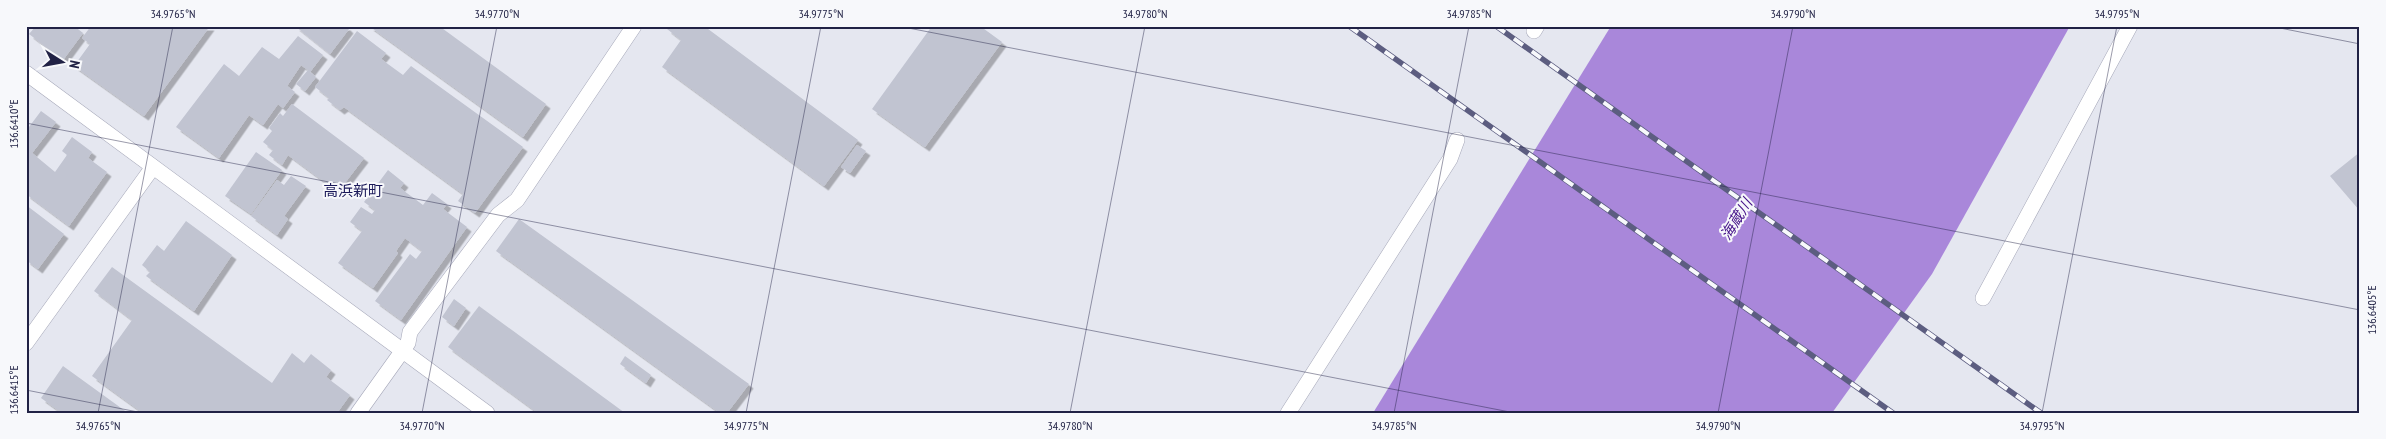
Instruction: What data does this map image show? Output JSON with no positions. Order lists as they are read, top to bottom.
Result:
{
  "districts": ["高浜新町"],
  "water": ["海蔵川"],
  "north": "right",
  "coordinates": [
    "34.9765°N",
    "34.9770°N",
    "34.9775°N",
    "34.9780°N",
    "34.9785°N",
    "34.9790°N",
    "34.9795°N",
    "136.6410°E",
    "136.6405°E",
    "136.6415°E"
  ]
}
